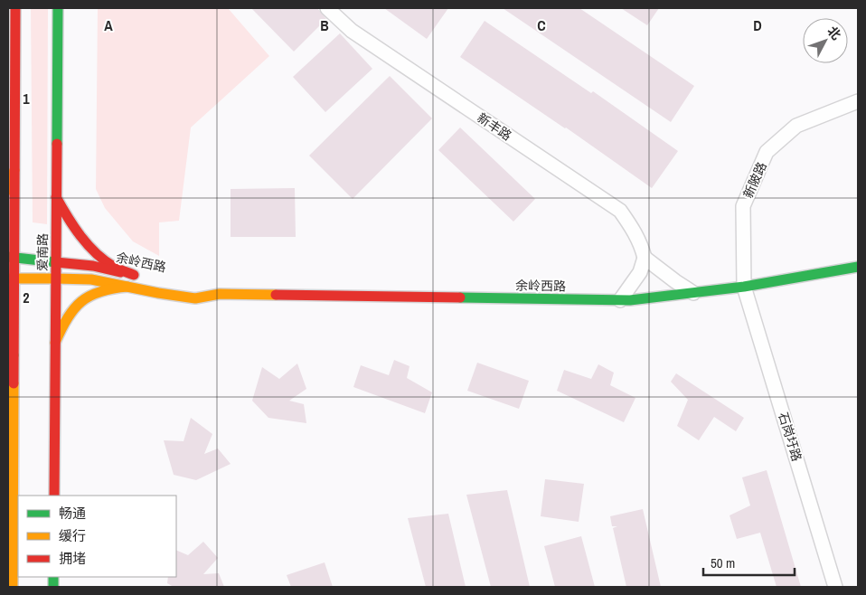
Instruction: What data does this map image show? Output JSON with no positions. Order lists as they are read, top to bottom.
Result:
{
  "streets": {
    "main road": ["爱南路", "余岭西路"],
    "street": ["新丰路", "新陂路", "石岗圩路"]
  },
  "crossings": [
    ["新陂路", "余岭西路"],
    ["新陂路", "石岗圩路"],
    ["爱南路", "余岭西路"],
    ["余岭西路", "石岗圩路"]
  ],
  "legend": ["畅通", "缓行", "拥堵"],
  "scale_bar": "50 m",
  "north": "top right",
  "grid": {
    "columns": [
      "A",
      "B",
      "C",
      "D"
    ],
    "rows": ["1", "2"]
  }
}
